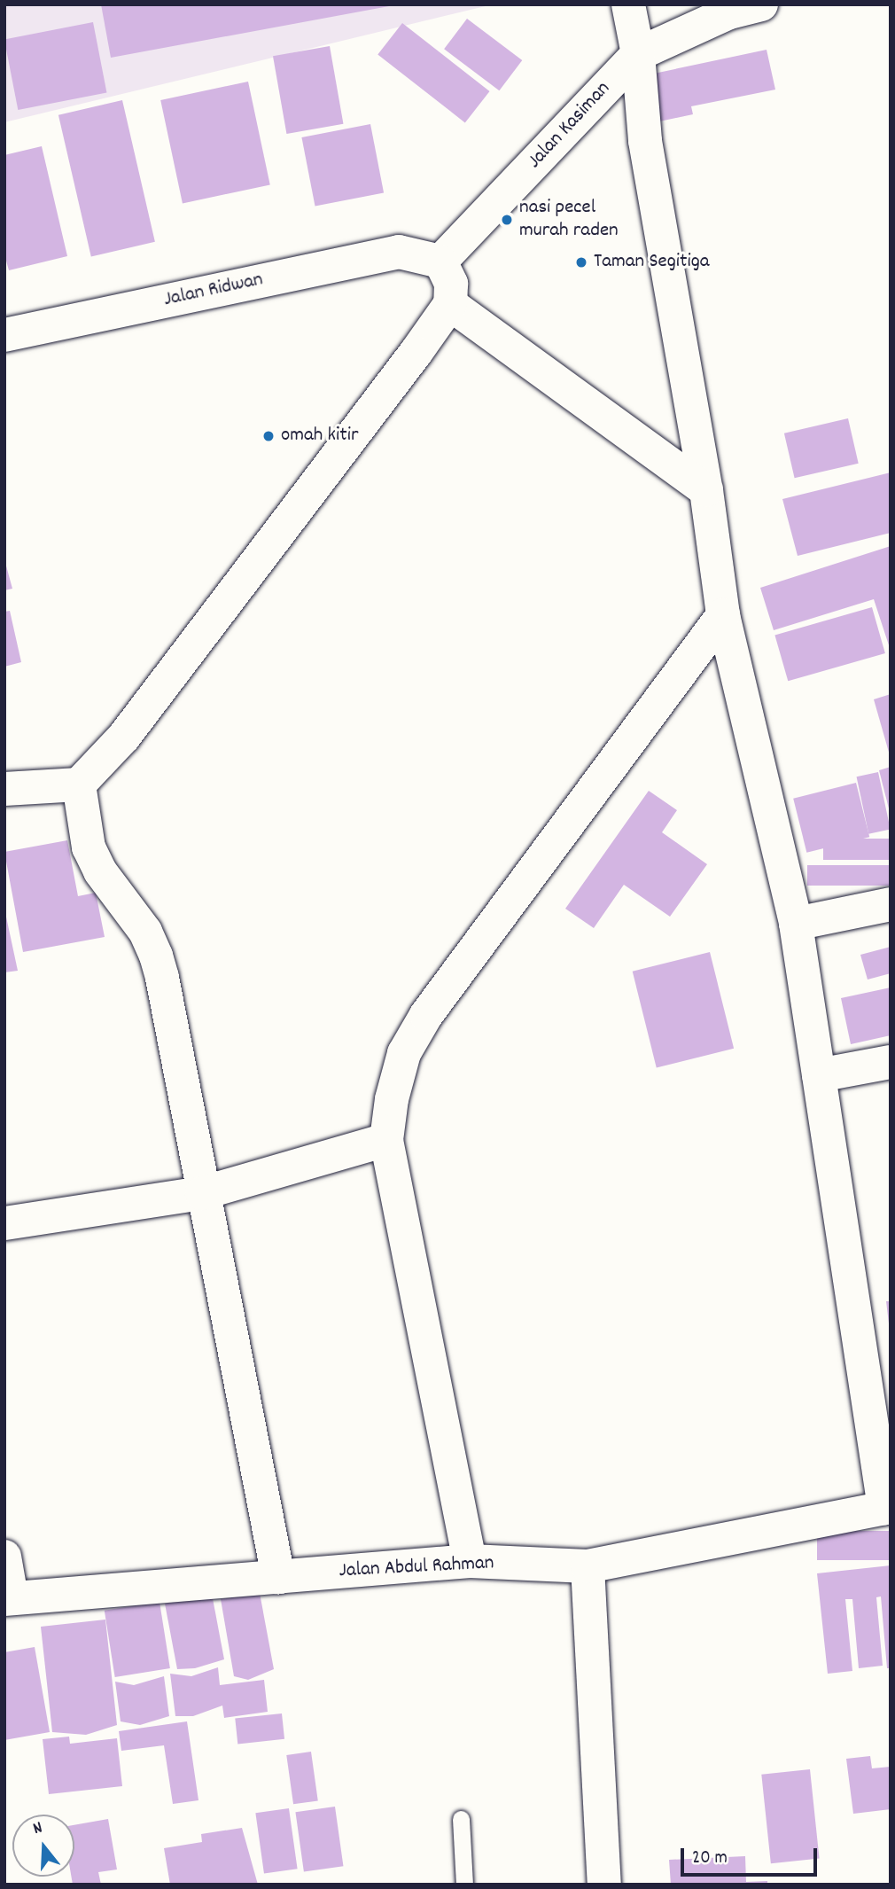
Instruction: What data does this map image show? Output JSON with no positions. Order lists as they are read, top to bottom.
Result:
{
  "streets": {
    "street": ["Jalan Kasiman", "Jalan Ridwan", "Jalan Abdul Rahman"]
  },
  "crossings": [
    ["Jalan Kasiman", "Jalan Ridwan"]
  ],
  "places": ["nasi pecel murah raden", "Taman Segitiga", "omah kitir"],
  "scale_bar": "20 m",
  "north": "top"
}
